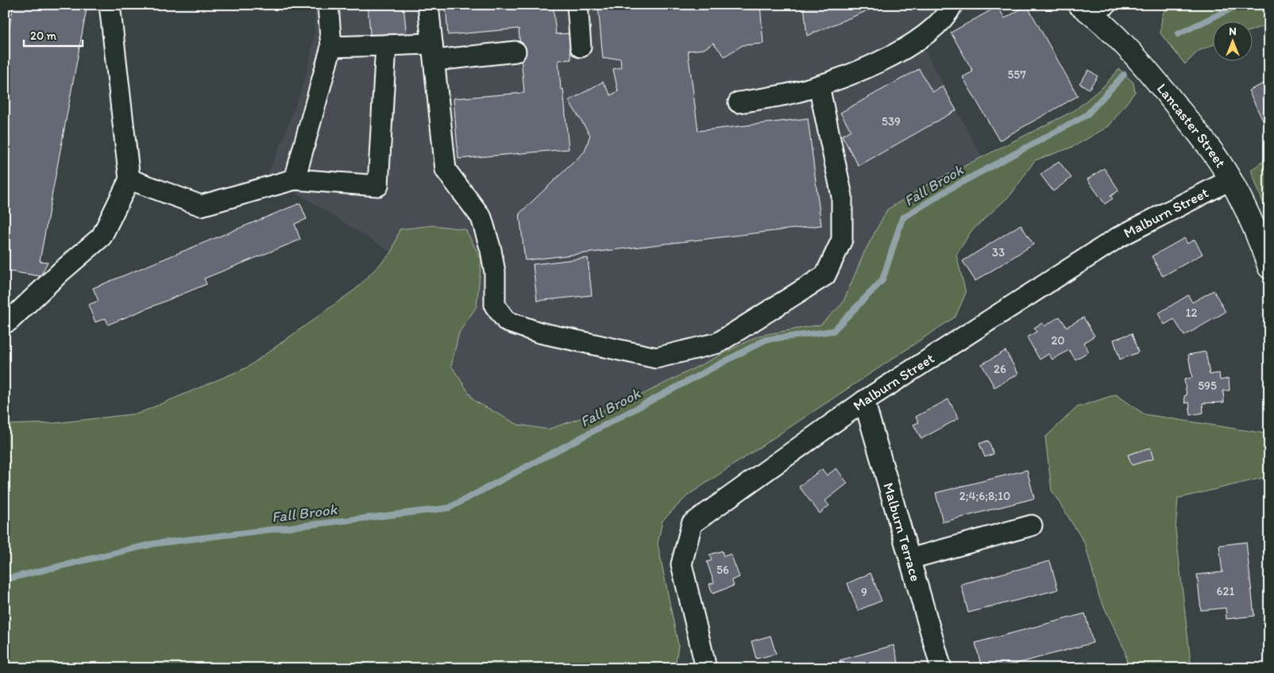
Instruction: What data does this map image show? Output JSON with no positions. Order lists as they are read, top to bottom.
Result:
{
  "streets": {
    "main road": ["Lancaster Street"],
    "street": ["Malburn Street", "Malburn Terrace"]
  },
  "crossings": [
    ["Lancaster Street", "Malburn Street"],
    ["Malburn Street", "Malburn Terrace"]
  ],
  "water": ["Fall Brook"],
  "house_numbers": [
    "557",
    "539",
    "33",
    "12",
    "20",
    "26",
    "595",
    "2;4;6;8;10",
    "56",
    "621",
    "9"
  ],
  "scale_bar": "20 m",
  "north": "top"
}
